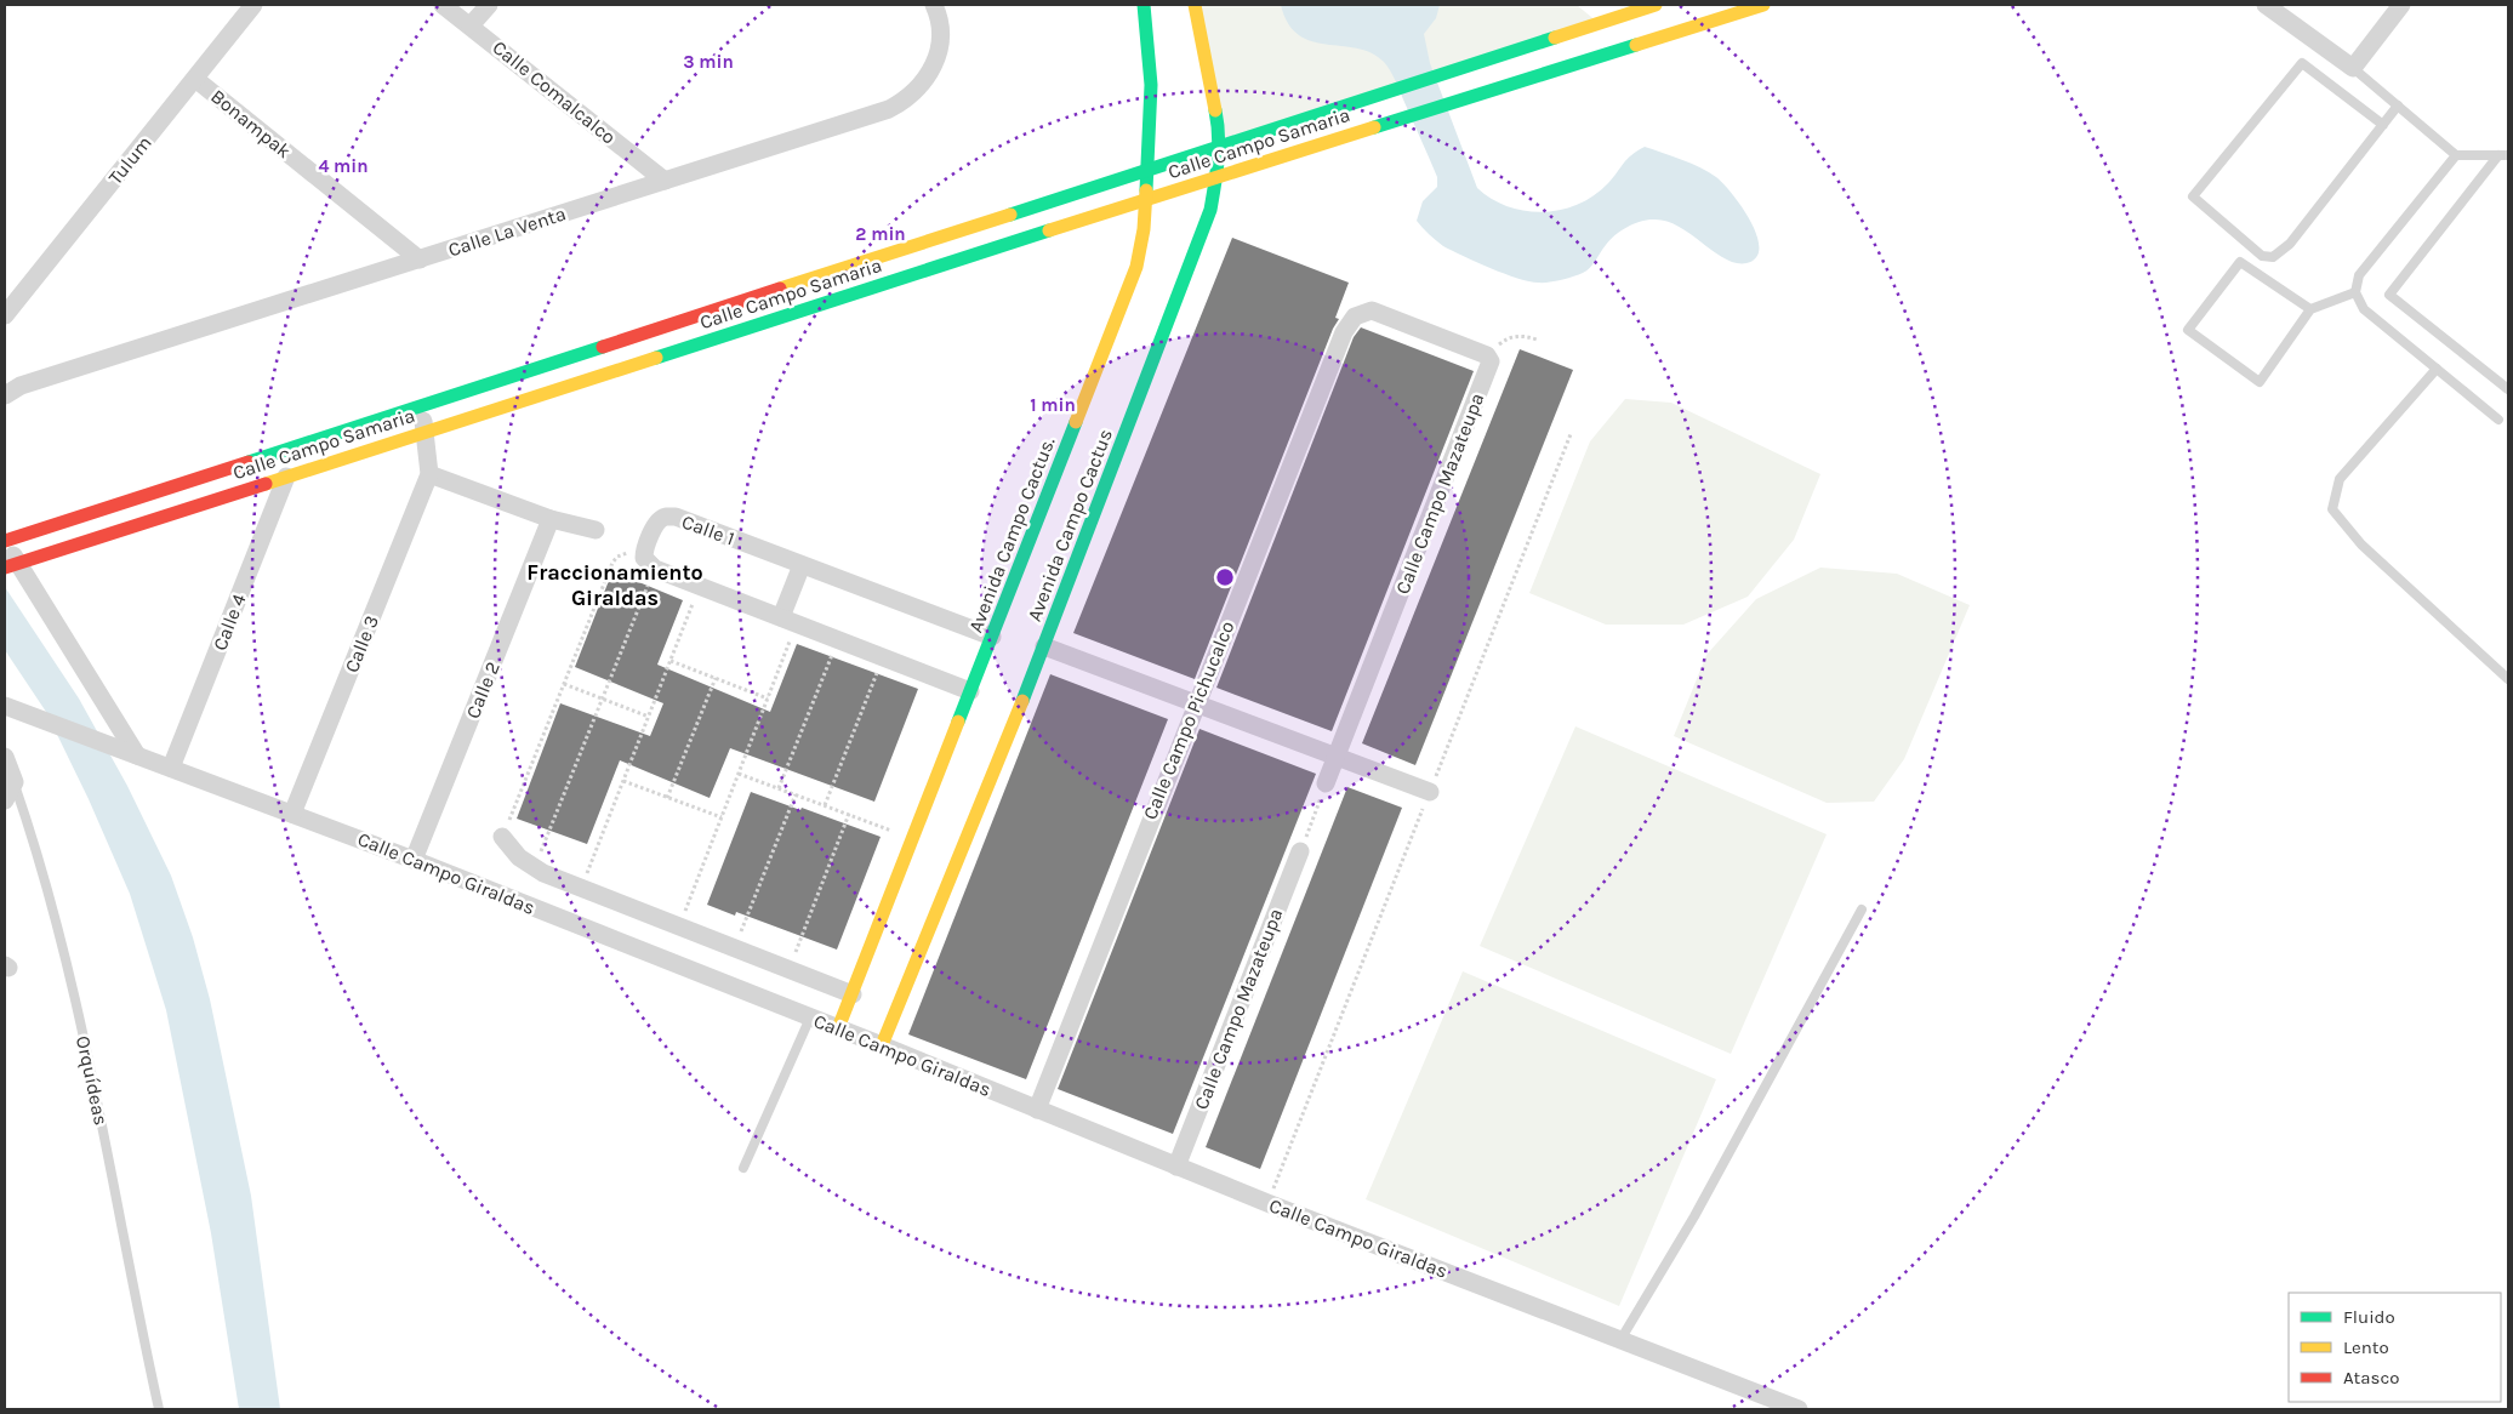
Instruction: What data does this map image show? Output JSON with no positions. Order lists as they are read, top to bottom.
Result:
{
  "streets": {
    "street": [
      "Calle Comalcalco",
      "Bonampak",
      "Calle Campo Samaria",
      "Tulum",
      "Calle La Venta",
      "Calle Campo Mazateupa",
      "Avenida Campo Cactus",
      "Calle 1",
      "Avenida Campo Cactus.",
      "Calle 4",
      "Calle 3",
      "Calle 2",
      "Calle Campo Pichucalco",
      "Calle Campo Giraldas",
      "Orquídeas"
    ]
  },
  "crossings": [
    ["Calle Comalcalco", "Calle La Venta"],
    ["Bonampak", "Tulum"],
    ["Bonampak", "Calle La Venta"],
    ["Calle Campo Samaria", "Avenida Campo Cactus"],
    ["Calle Campo Samaria", "Avenida Campo Cactus."],
    ["Calle Campo Samaria", "Calle 4"],
    ["Calle Campo Mazateupa", "Calle Campo Pichucalco"],
    ["Calle Campo Mazateupa", "Calle Campo Giraldas"],
    ["Avenida Campo Cactus", "Calle Campo Giraldas"],
    ["Calle 1", "Avenida Campo Cactus."],
    ["Avenida Campo Cactus.", "Calle Campo Giraldas"],
    ["Calle 4", "Calle Campo Giraldas"],
    ["Calle 3", "Calle Campo Giraldas"],
    ["Calle 2", "Calle Campo Giraldas"],
    ["Calle Campo Pichucalco", "Calle Campo Giraldas"]
  ],
  "districts": ["Fraccionamiento Giraldas"],
  "legend": ["Fluido", "Lento", "Atasco"],
  "rings": [
    "3 min",
    "4 min",
    "2 min",
    "1 min"
  ]
}
